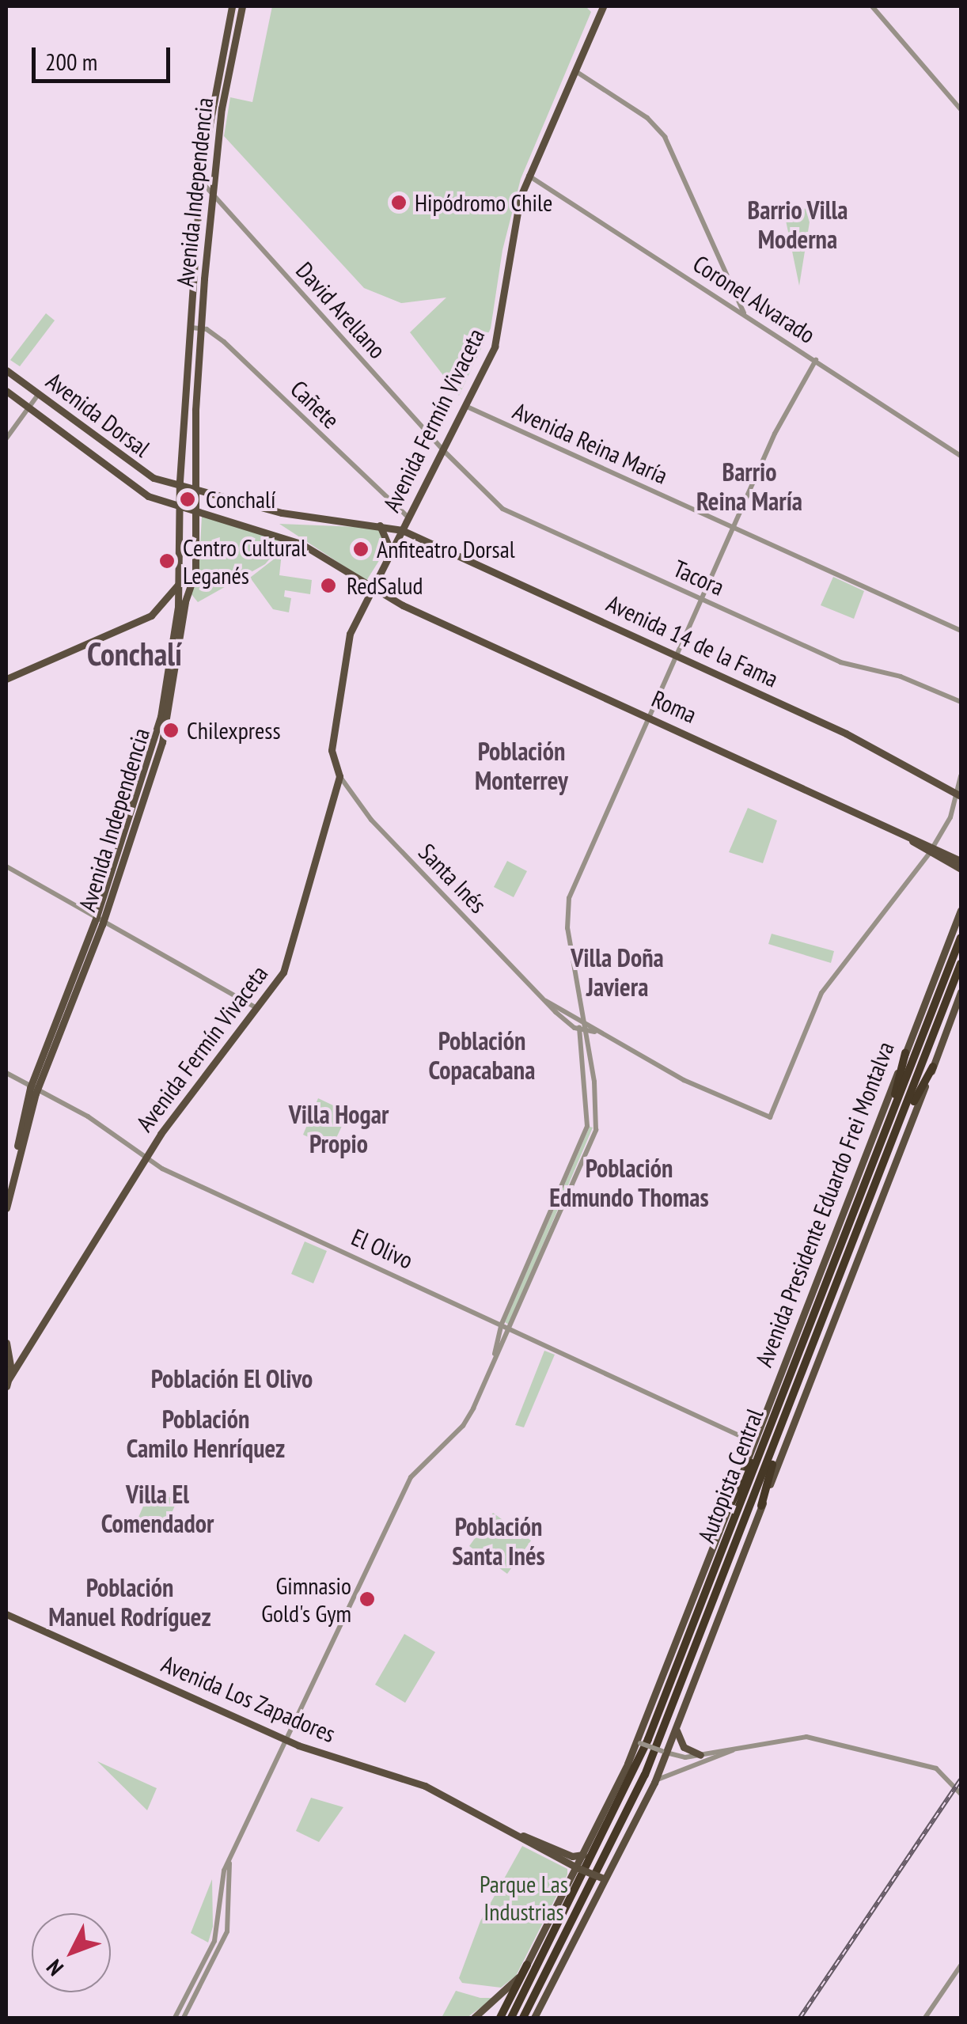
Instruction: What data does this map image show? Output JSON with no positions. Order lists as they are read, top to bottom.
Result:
{
  "streets": {
    "highway": ["Autopista Central"],
    "main road": [
      "Avenida Independencia",
      "Avenida Dorsal",
      "Avenida Fermín Vivaceta",
      "Avenida 14 de la Fama",
      "Roma",
      "Avenida Presidente Eduardo Frei Montalva",
      "Avenida Los Zapadores"
    ],
    "street": [
      "Coronel Alvarado",
      "David Arellano",
      "Cañete",
      "Avenida Reina María",
      "Tacora",
      "Santa Inés",
      "El Olivo"
    ]
  },
  "crossings": [
    ["Avenida Independencia", "David Arellano"],
    ["Avenida Independencia", "Cañete"],
    ["Avenida Independencia", "Avenida Dorsal"],
    ["Avenida Independencia", "El Olivo"],
    ["Coronel Alvarado", "Avenida Fermín Vivaceta"],
    ["David Arellano", "Avenida Fermín Vivaceta"],
    ["David Arellano", "Tacora"],
    ["Cañete", "Avenida Fermín Vivaceta"],
    ["Avenida Dorsal", "Avenida Fermín Vivaceta"],
    ["Avenida Dorsal", "Avenida 14 de la Fama"],
    ["Avenida Dorsal", "Roma"],
    ["Avenida Fermín Vivaceta", "Avenida Reina María"],
    ["Avenida Fermín Vivaceta", "Tacora"],
    ["Avenida Fermín Vivaceta", "Avenida 14 de la Fama"],
    ["Avenida Fermín Vivaceta", "Roma"],
    ["Avenida Fermín Vivaceta", "Santa Inés"],
    ["Avenida Fermín Vivaceta", "El Olivo"],
    ["Roma", "Santa Inés"],
    ["Avenida Presidente Eduardo Frei Montalva", "El Olivo"],
    ["Avenida Presidente Eduardo Frei Montalva", "Avenida Los Zapadores"]
  ],
  "districts": [
    "Barrio Villa Moderna",
    "Barrio Reina María",
    "Conchalí",
    "Población Monterrey",
    "Villa Doña Javiera",
    "Población Copacabana",
    "Villa Hogar Propio",
    "Población Edmundo Thomas",
    "Población El Olivo",
    "Población Camilo Henríquez",
    "Villa El Comendador",
    "Población Santa Inés",
    "Población Manuel Rodríguez"
  ],
  "parks": ["Parque Las Industrias"],
  "places": [
    "Hipódromo Chile",
    "Conchalí",
    "Anfiteatro Dorsal",
    "Centro Cultural Leganés",
    "RedSalud",
    "Chilexpress",
    "Gimnasio Gold's Gym"
  ],
  "scale_bar": "200 m",
  "north": "bottom left"
}
